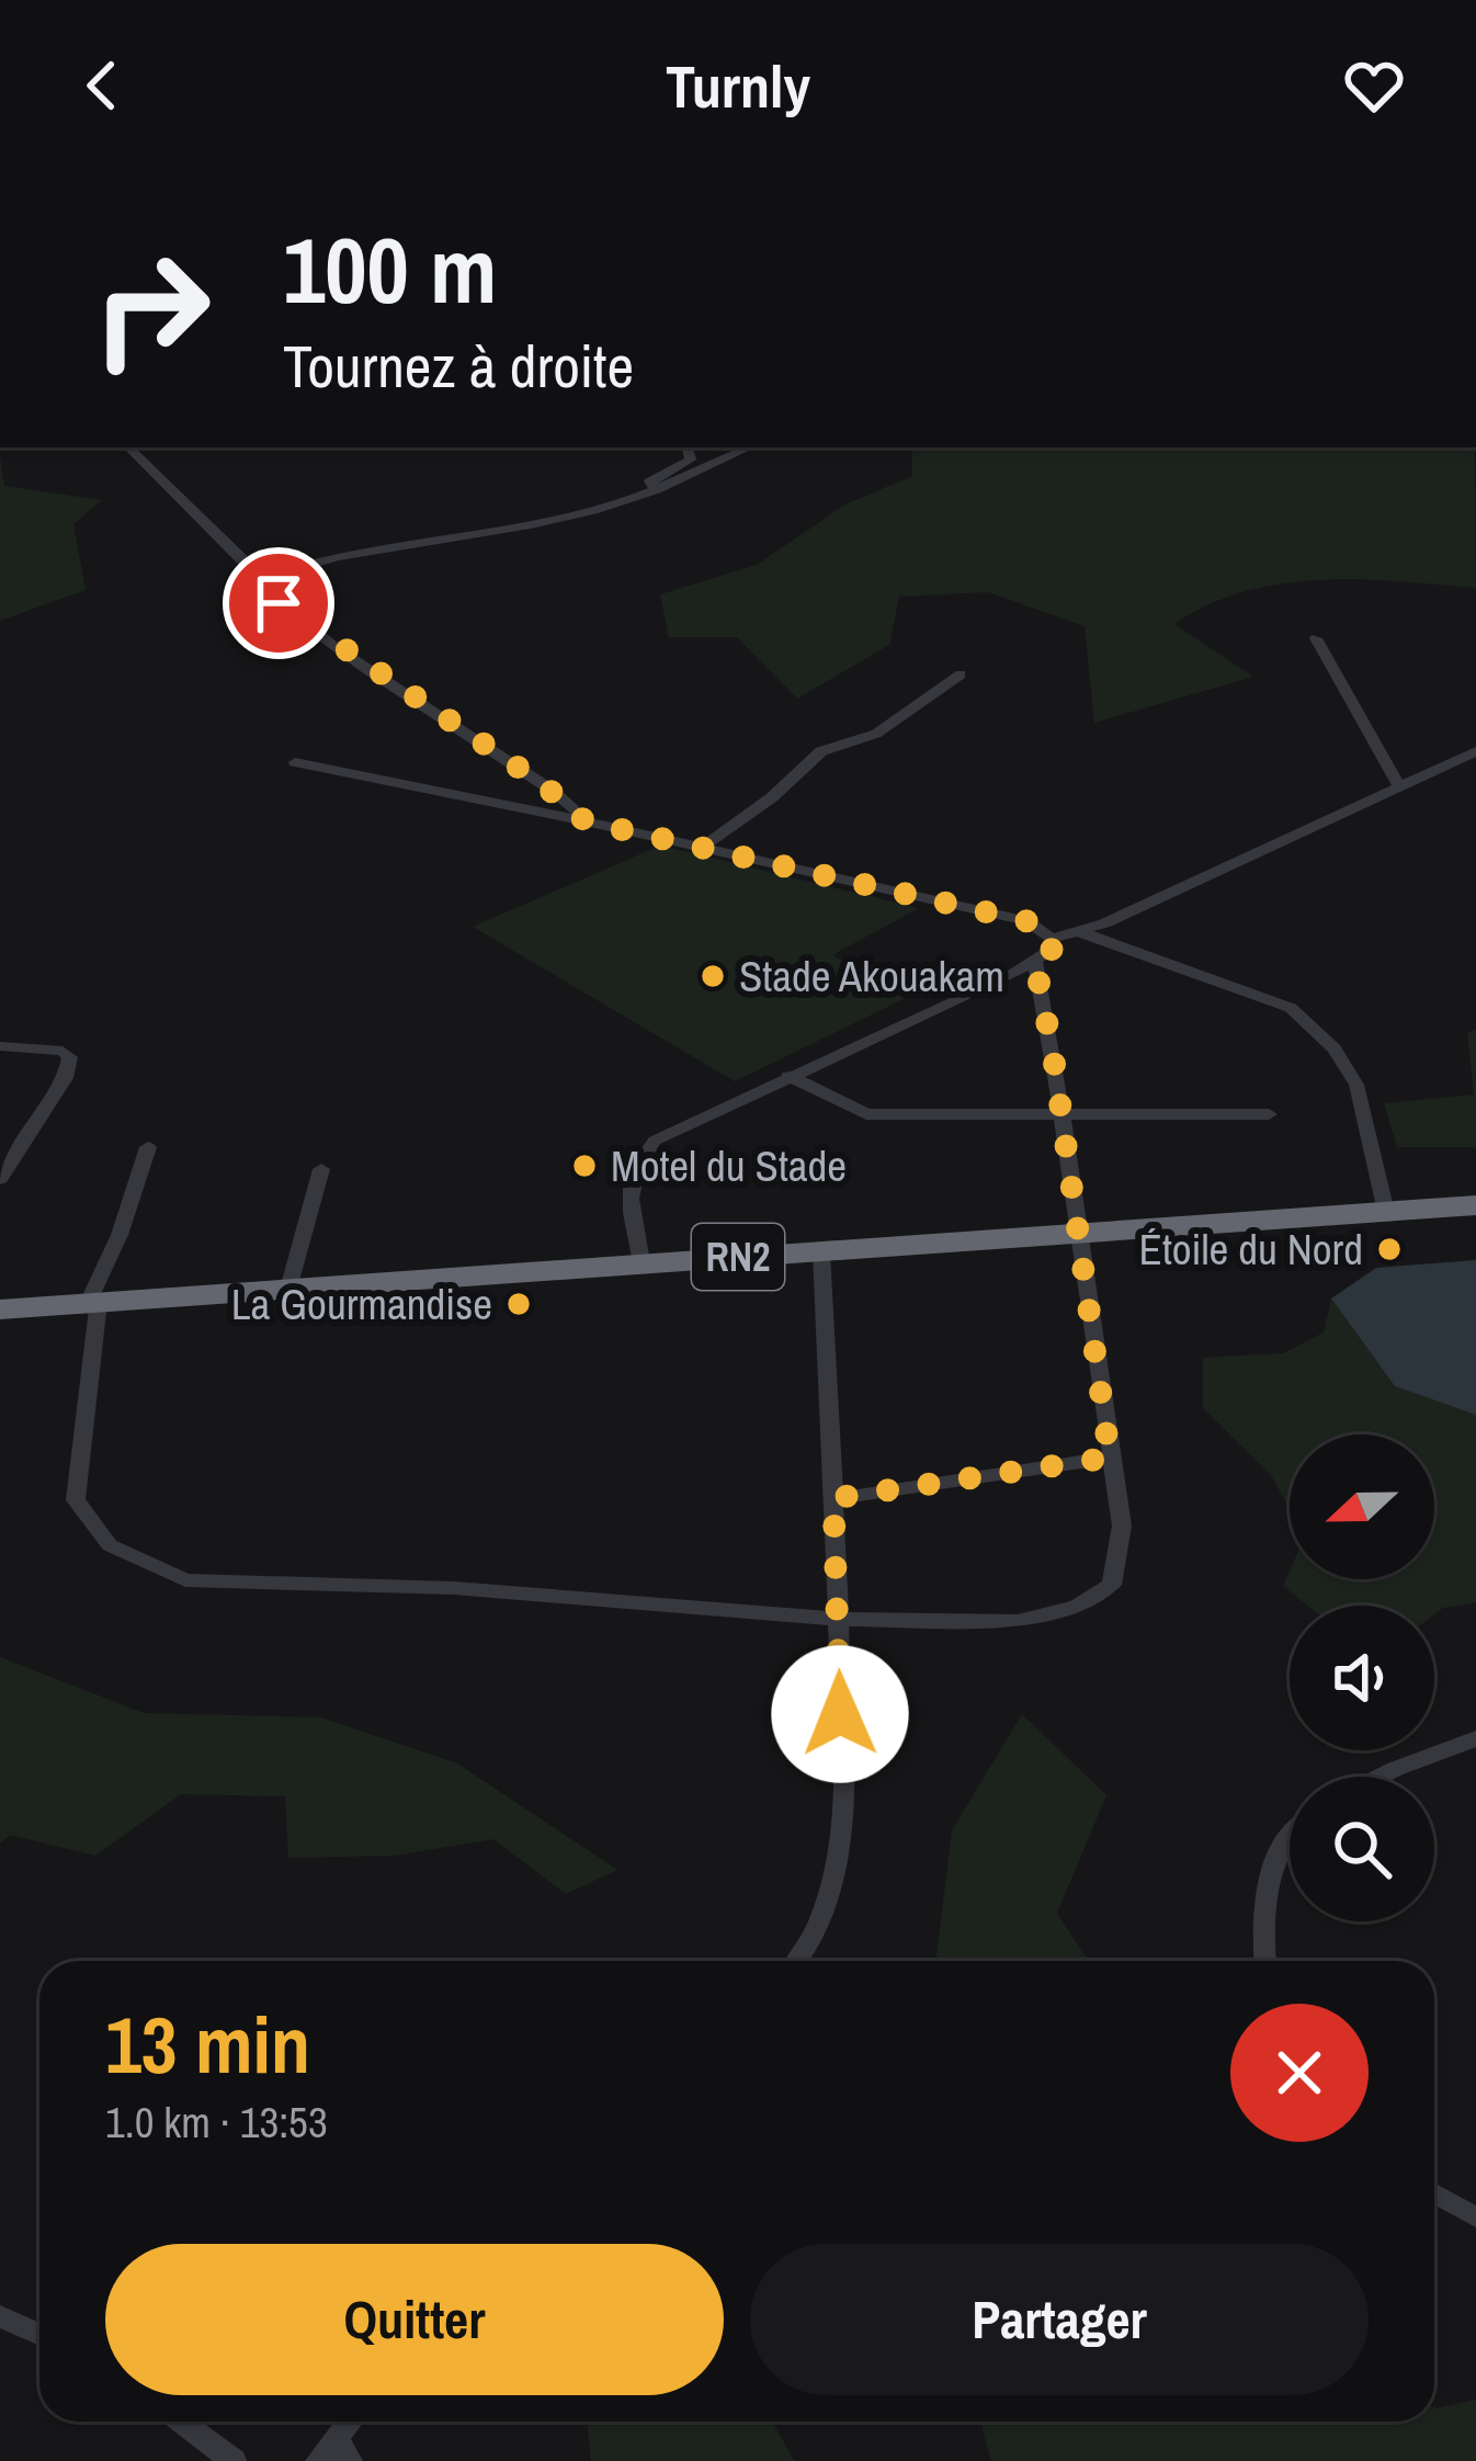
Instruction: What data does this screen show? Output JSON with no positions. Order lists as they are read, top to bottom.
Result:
{
  "streets": {
    "highway": ["RN2"]
  },
  "places": [
    "Stade Akouakam",
    "Motel du Stade",
    "Étoile du Nord",
    "La Gourmandise"
  ],
  "north": "left",
  "page": {
    "header": "Turnly",
    "turn": ["100 m", "Tournez à droite"],
    "heading": ["13 min", "1.0 km · 13:53"],
    "buttons": ["Quitter", "Partager"]
  }
}
